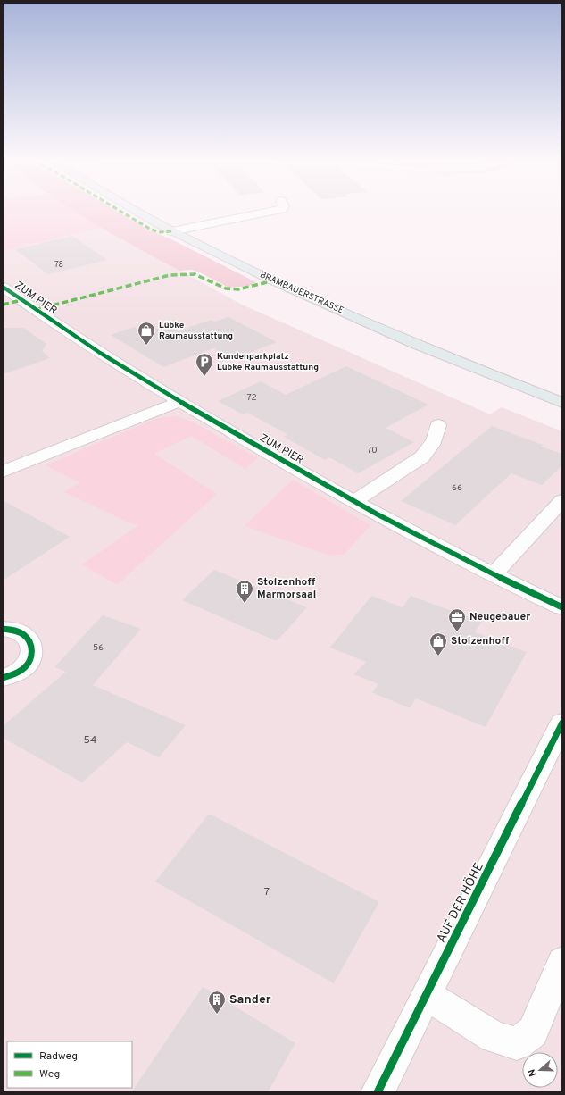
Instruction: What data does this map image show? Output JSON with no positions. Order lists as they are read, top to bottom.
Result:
{
  "streets": {
    "main road": ["BRAMBAUERSTRASSE"],
    "street": ["ZUM PIER", "AUF DER HÖHE"]
  },
  "places": {
    "shop": ["Lübke Raumausstattung", "Stolzenhoff"],
    "parking": ["Kundenparkplatz Lübke Raumausstattung"],
    "building": ["Stolzenhoff Marmorsaal", "Sander"],
    "office": ["Neugebauer"]
  },
  "house_numbers": [
    "78",
    "72",
    "70",
    "66",
    "56",
    "54",
    "7"
  ],
  "legend": ["Radweg", "Weg"],
  "north": "left"
}
